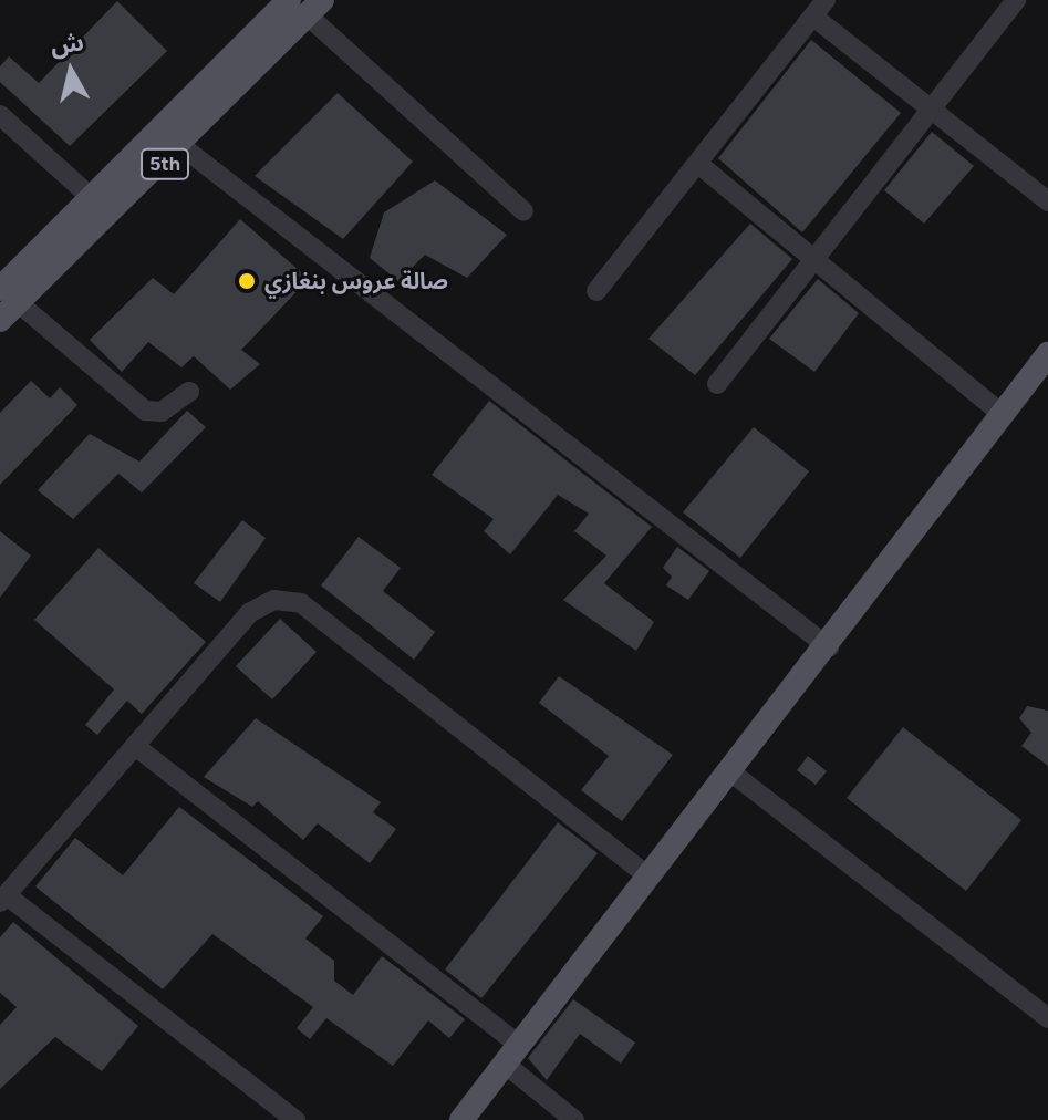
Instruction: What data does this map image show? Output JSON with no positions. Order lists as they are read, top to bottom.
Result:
{
  "streets": {
    "main road": ["5th"]
  },
  "places": ["صالة عروس بنغازي"],
  "north": "top"
}
